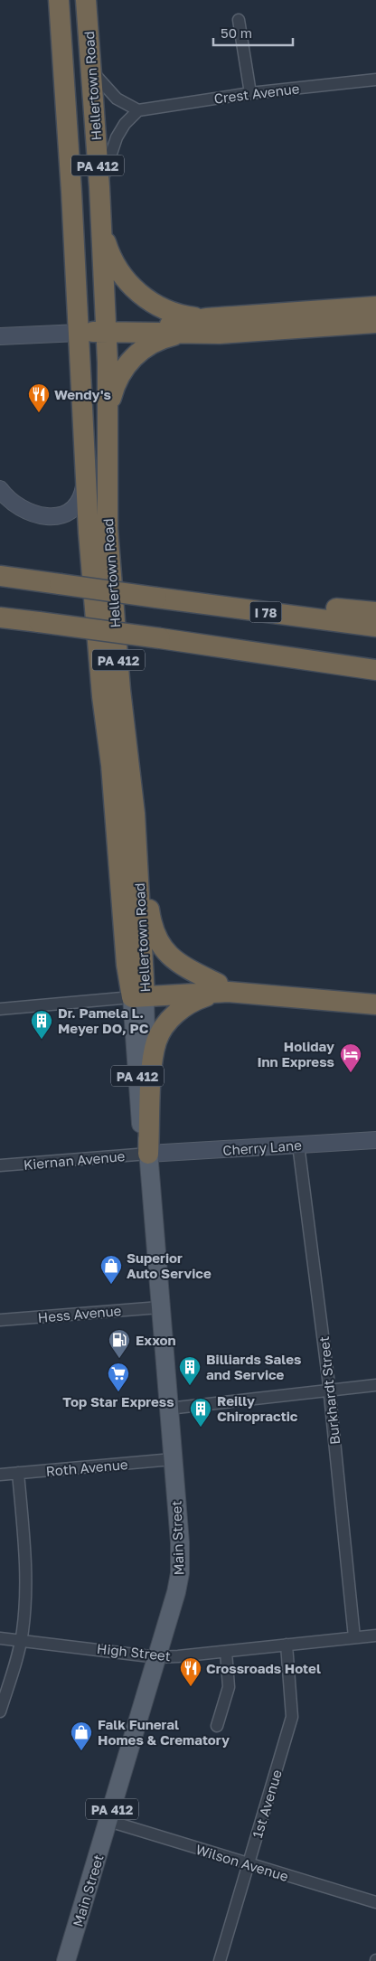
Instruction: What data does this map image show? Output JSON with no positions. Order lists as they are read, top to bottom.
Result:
{
  "streets": {
    "highway": ["Hellertown Road", "PA 412", "I 78"],
    "main road": ["Main Street"],
    "street": [
      "Crest Avenue",
      "Cherry Lane",
      "Kiernan Avenue",
      "Hess Avenue",
      "Burkhardt Street",
      "Roth Avenue",
      "High Street",
      "1st Avenue",
      "Wilson Avenue"
    ]
  },
  "crossings": [
    ["Hellertown Road", "Cherry Lane"],
    ["Hellertown Road", "Kiernan Avenue"],
    ["Hellertown Road", "Main Street"],
    ["Cherry Lane", "Kiernan Avenue"],
    ["Cherry Lane", "Burkhardt Street"],
    ["Cherry Lane", "Main Street"],
    ["Kiernan Avenue", "Main Street"],
    ["Hess Avenue", "Main Street"],
    ["Burkhardt Street", "High Street"],
    ["Roth Avenue", "Main Street"],
    ["Main Street", "High Street"],
    ["Main Street", "Wilson Avenue"],
    ["High Street", "1st Avenue"],
    ["1st Avenue", "Wilson Avenue"]
  ],
  "places": {
    "restaurant": ["Wendy's", "Crossroads Hotel"],
    "building": ["Dr. Pamela L. Meyer DO, PC", "Billiards Sales and Service", "Reilly Chiropractic"],
    "hotel": ["Holiday Inn Express"],
    "shop": ["Superior Auto Service", "Falk Funeral Homes & Crematory"],
    "fuel station": ["Exxon"],
    "supermarket": ["Top Star Express"]
  },
  "scale_bar": "50 m"
}
